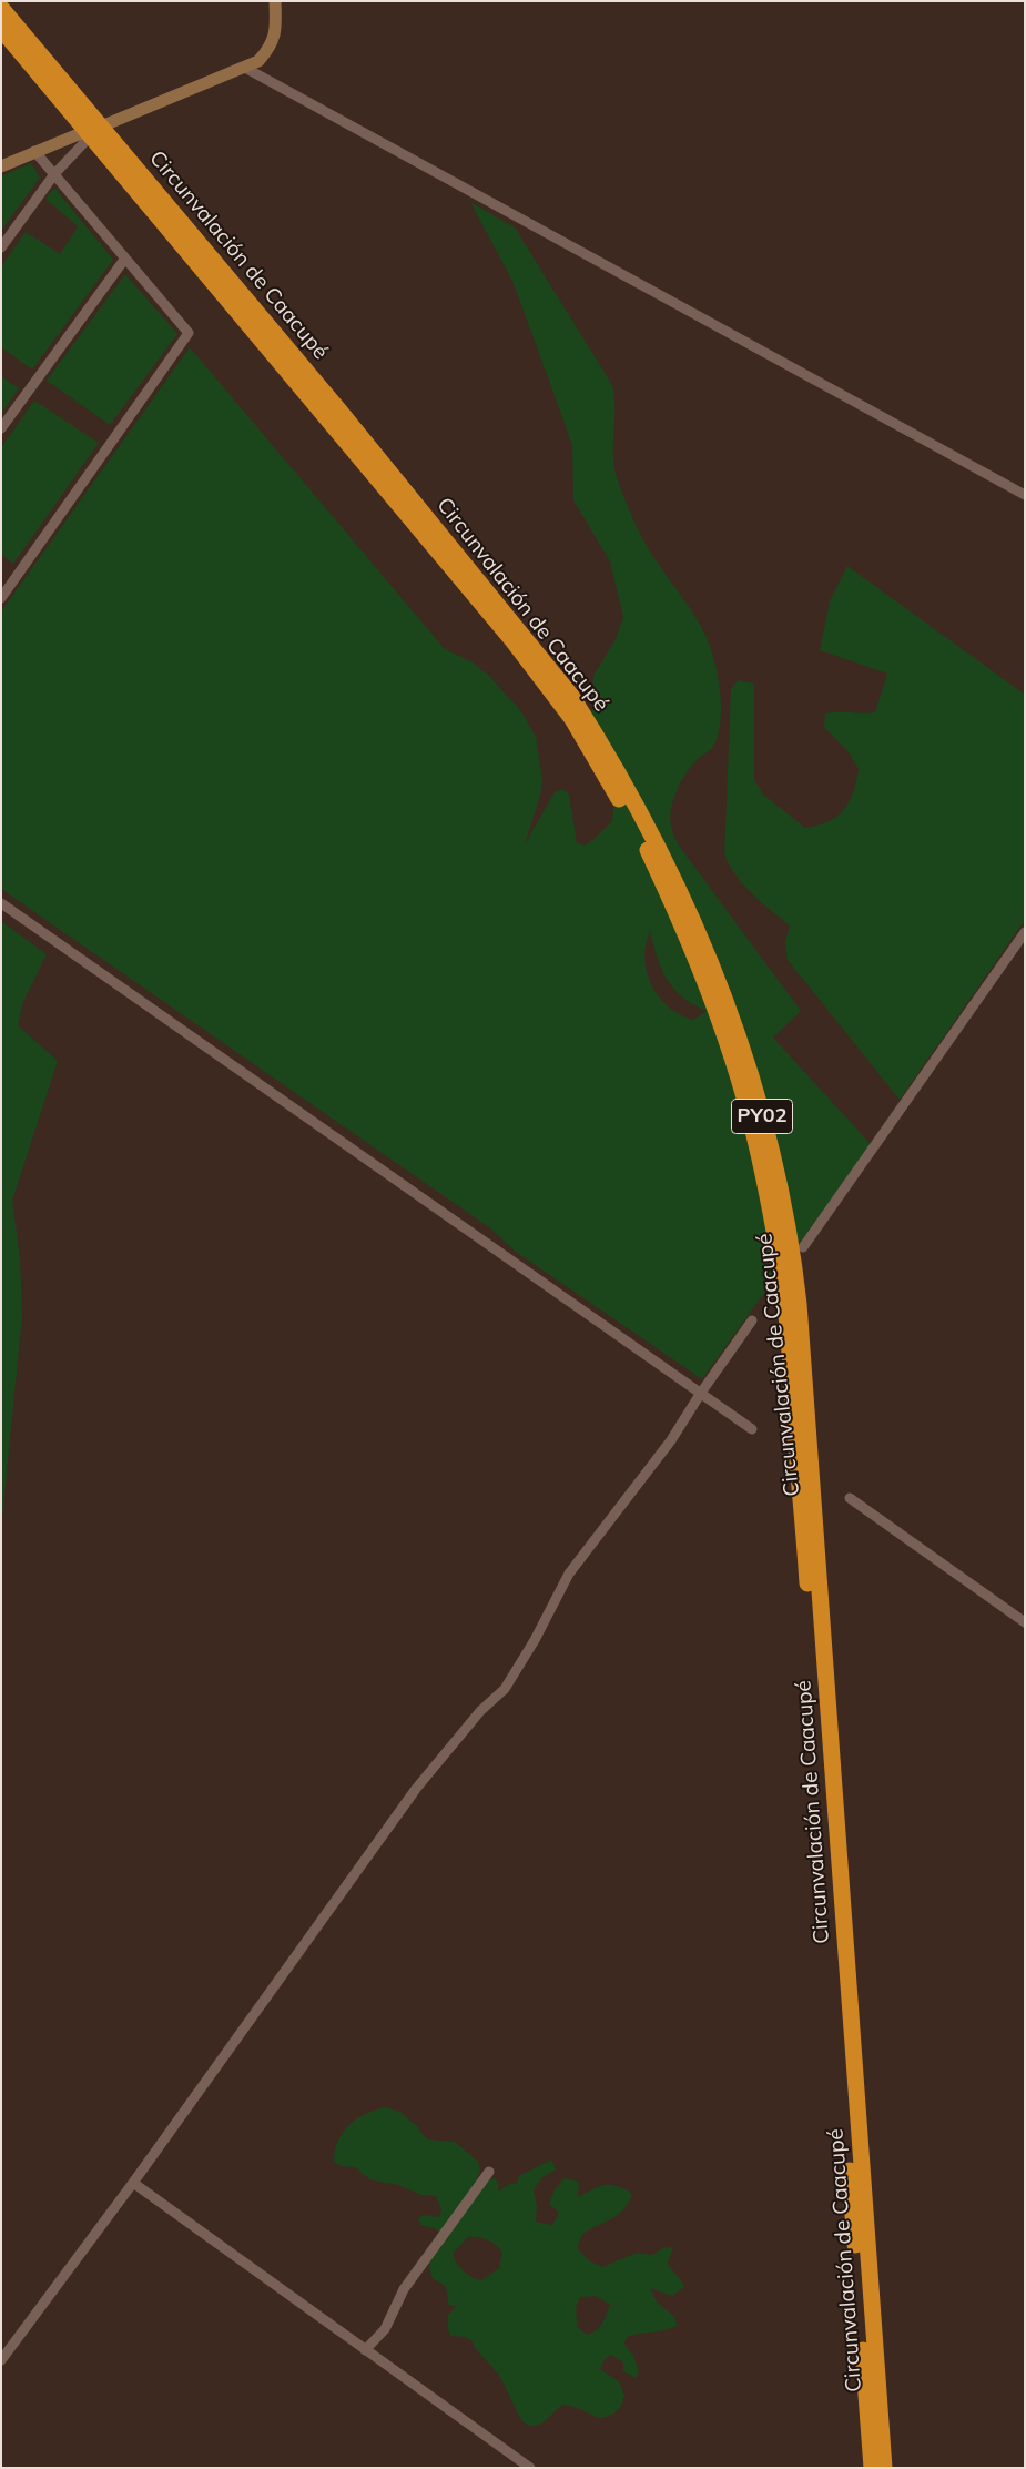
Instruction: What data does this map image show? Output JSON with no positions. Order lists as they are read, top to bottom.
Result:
{
  "streets": {
    "highway": ["Circunvalación de Caacupé", "PY02"]
  }
}
